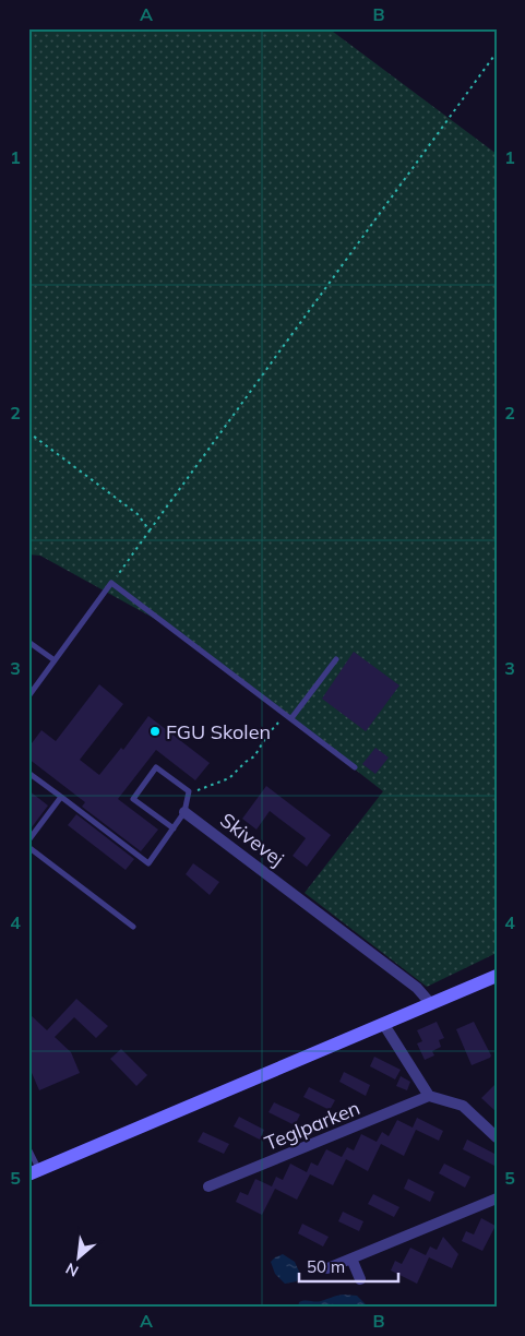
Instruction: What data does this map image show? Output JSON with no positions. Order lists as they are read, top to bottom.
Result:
{
  "streets": {
    "street": ["Skivevej", "Teglparken"]
  },
  "places": ["FGU Skolen"],
  "scale_bar": "50 m",
  "north": "bottom left",
  "grid": {
    "columns": ["A", "B"],
    "rows": [
      "1",
      "2",
      "3",
      "4",
      "5"
    ]
  }
}
